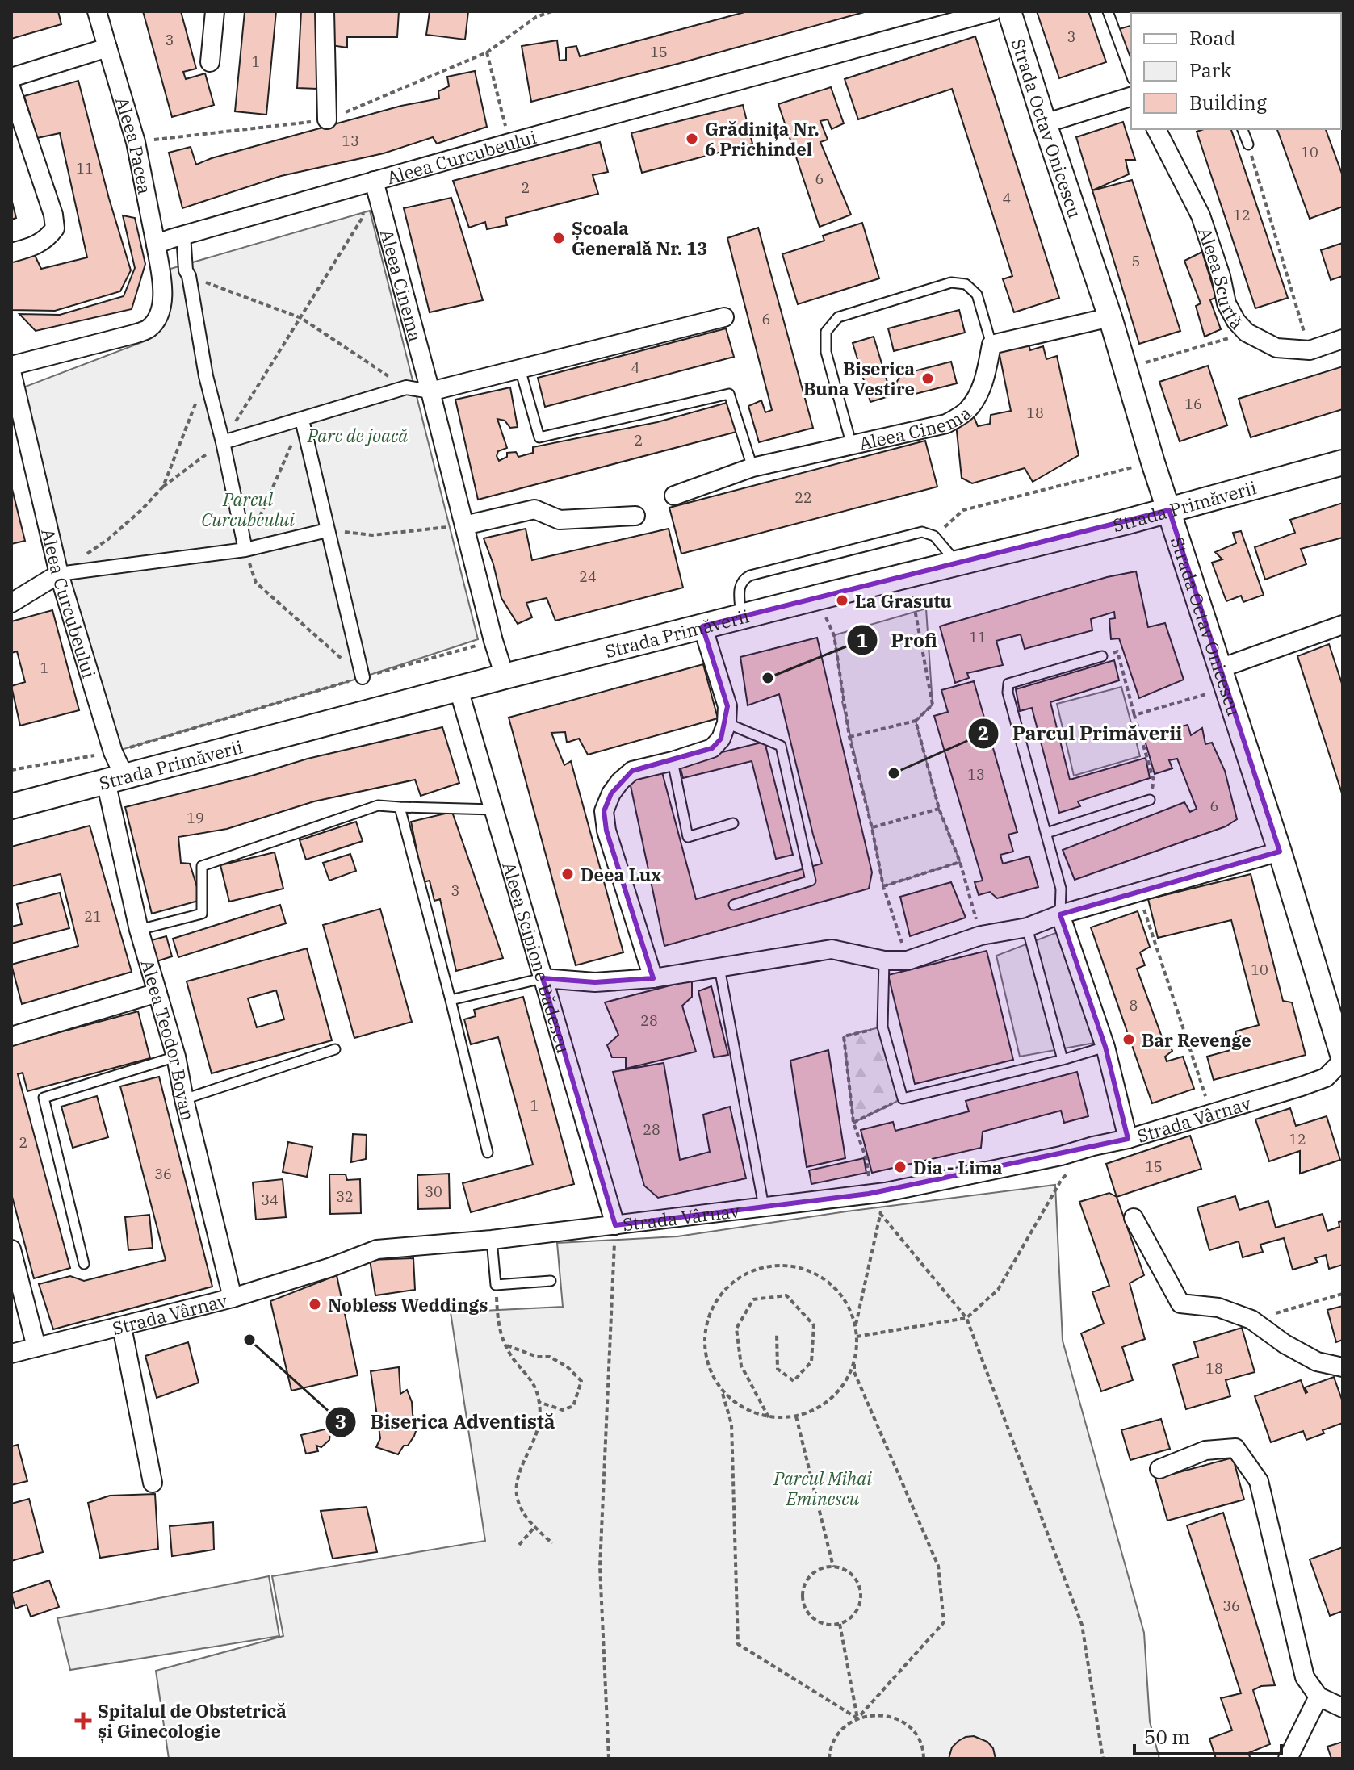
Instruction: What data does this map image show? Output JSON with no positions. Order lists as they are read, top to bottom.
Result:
{
  "streets": {
    "main road": ["Strada Primăverii"],
    "street": [
      "Strada Octav Onicescu",
      "Aleea Pacea",
      "Aleea Curcubeului",
      "Aleea Scurtă",
      "Aleea Cinema",
      "Aleea Scipione Bădescu",
      "Aleea Teodor Boyan",
      "Strada Vârnav"
    ]
  },
  "crossings": [
    ["Strada Octav Onicescu", "Strada Primăverii"],
    ["Strada Octav Onicescu", "Strada Vârnav"],
    ["Aleea Pacea", "Aleea Curcubeului"],
    ["Aleea Curcubeului", "Aleea Cinema"],
    ["Aleea Curcubeului", "Strada Primăverii"],
    ["Aleea Curcubeului", "Aleea Teodor Boyan"],
    ["Aleea Cinema", "Strada Primăverii"],
    ["Strada Primăverii", "Aleea Scipione Bădescu"],
    ["Strada Primăverii", "Aleea Teodor Boyan"],
    ["Aleea Scipione Bădescu", "Strada Vârnav"],
    ["Aleea Teodor Boyan", "Strada Vârnav"]
  ],
  "parks": ["Parc de joacă", "Parcul Curcubeului", "Parcul Mihai Eminescu"],
  "places": {
    "other": [
      "Grădinița Nr. 6 Prichindel",
      "Școala Generală Nr. 13",
      "Biserica Buna Vestire",
      "La Grasutu",
      "Profi",
      "Parcul Primăverii",
      "Deea Lux",
      "Bar Revenge",
      "Dia - Lima",
      "Nobless Weddings",
      "Biserica Adventistă"
    ],
    "health": ["Spitalul de Obstetrică și Ginecologie"]
  },
  "house_numbers": [
    "3",
    "3",
    "15",
    "1",
    "13",
    "10",
    "11",
    "6",
    "2",
    "4",
    "12",
    "5",
    "6",
    "4",
    "16",
    "18",
    "2",
    "22",
    "24",
    "11",
    "1",
    "13",
    "6",
    "19",
    "3",
    "21",
    "10",
    "8",
    "28",
    "1",
    "28",
    "12",
    "2",
    "15",
    "36",
    "30",
    "32",
    "34",
    "18",
    "36"
  ],
  "legend": ["Road", "Park", "Building"],
  "scale_bar": "50 m"
}
